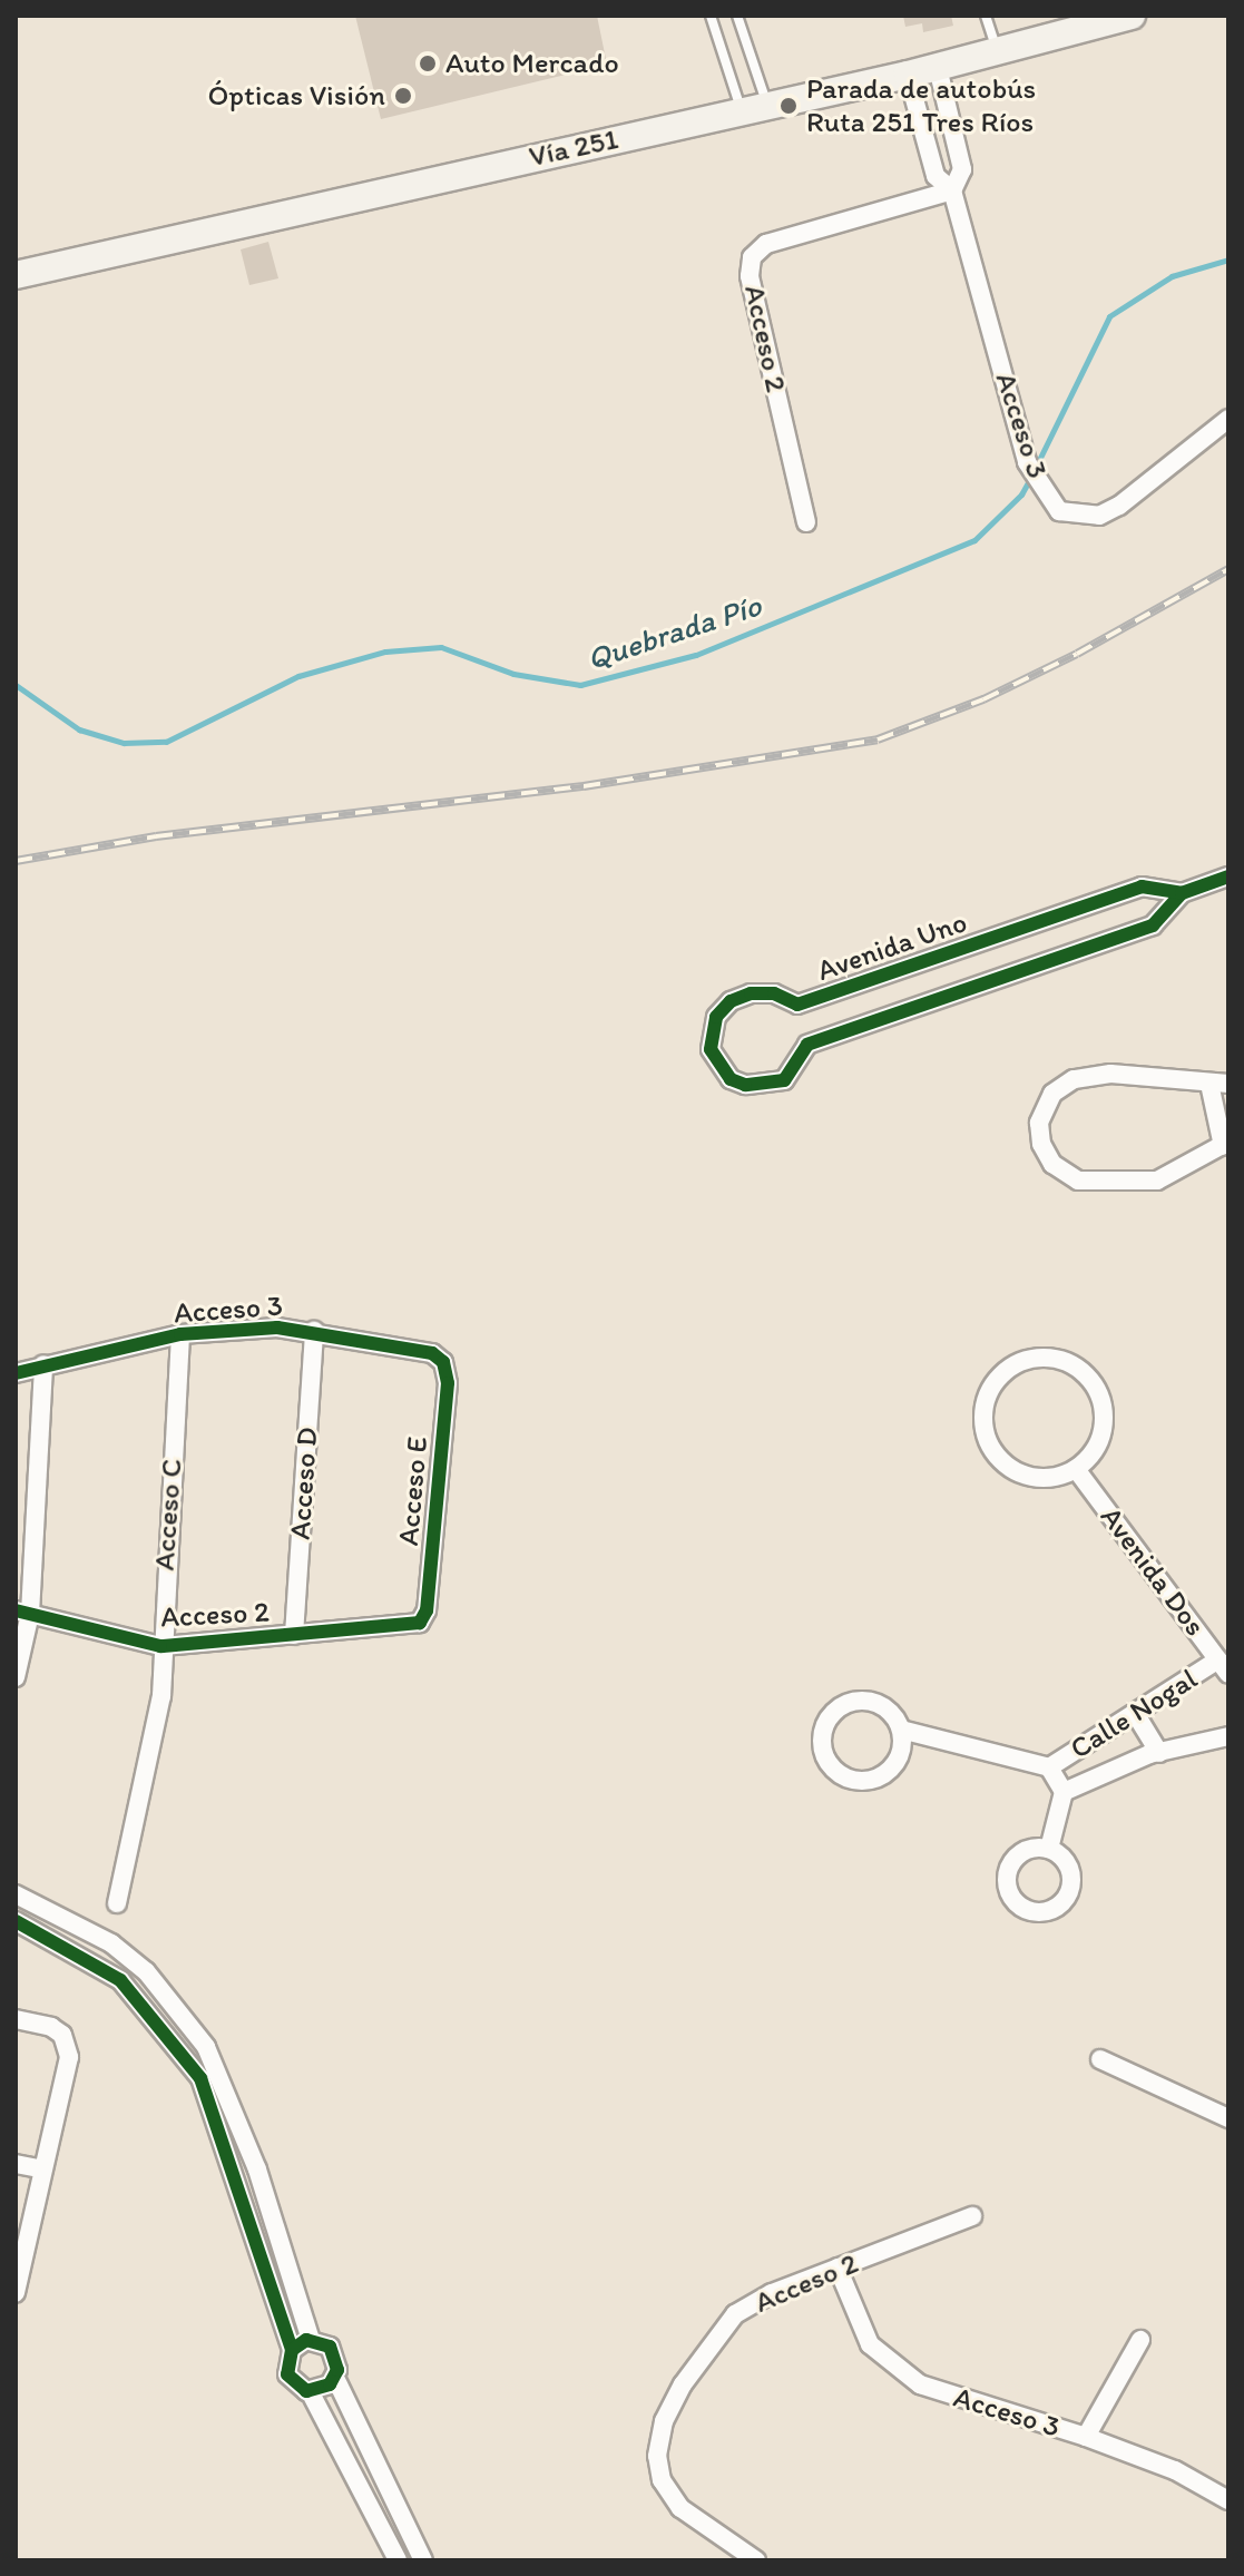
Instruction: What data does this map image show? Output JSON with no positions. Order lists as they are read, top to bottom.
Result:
{
  "streets": {
    "main road": ["Vía 251"],
    "street": [
      "Acceso 2",
      "Acceso 3",
      "Avenida Uno",
      "Acceso D",
      "Acceso E",
      "Acceso C",
      "Avenida Dos",
      "Calle Nogal"
    ]
  },
  "crossings": [
    ["Acceso 2", "Acceso 3"],
    ["Acceso 2", "Acceso D"],
    ["Acceso 2", "Acceso E"],
    ["Acceso 2", "Acceso C"],
    ["Acceso 3", "Acceso D"],
    ["Acceso 3", "Acceso E"],
    ["Acceso 3", "Acceso C"],
    ["Avenida Dos", "Calle Nogal"]
  ],
  "water": ["Quebrada Pío"],
  "places": ["Auto Mercado", "Ópticas Visión", "Parada de autobús Ruta 251 Tres Ríos"]
}
